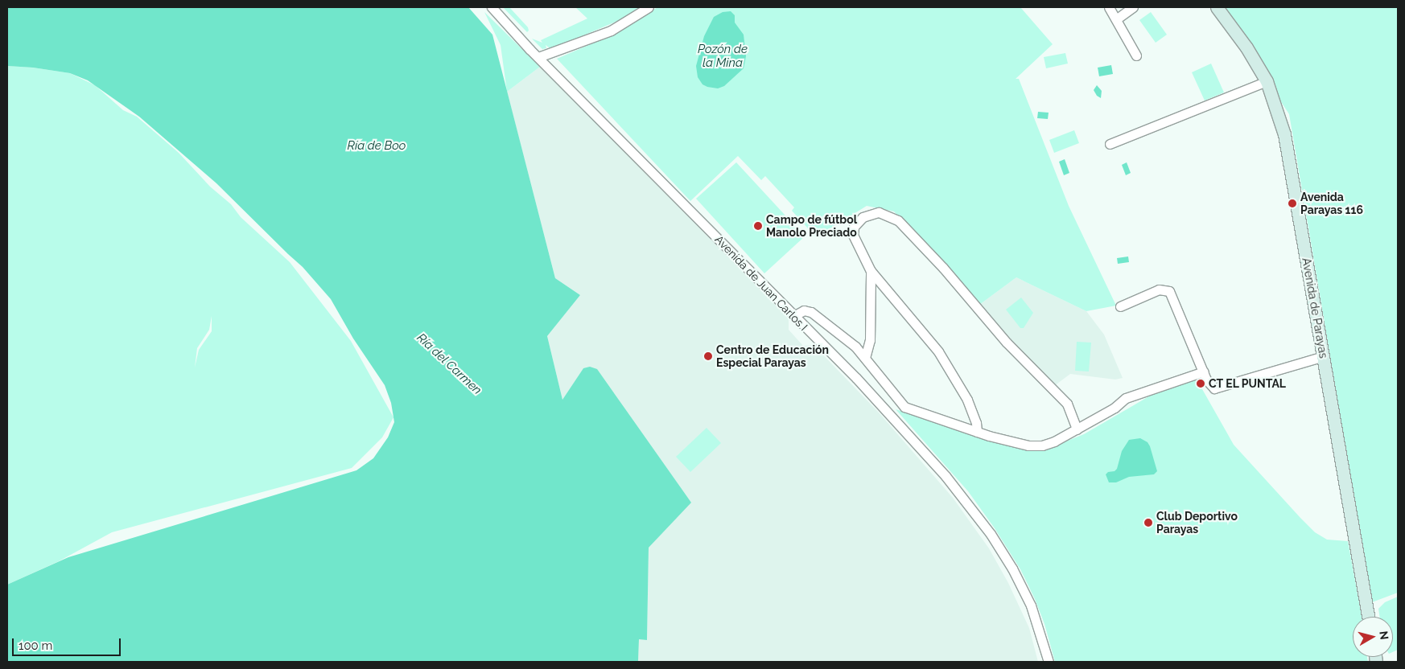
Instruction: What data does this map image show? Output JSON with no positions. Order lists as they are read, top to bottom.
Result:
{
  "streets": {
    "street": ["Avenida de Juan Carlos I", "Avenida de Parayas"]
  },
  "water": ["Pozón de la Mina", "Ría de Boo", "Ría del Carmen"],
  "places": [
    "Avenida Parayas 116",
    "Campo de fútbol Manolo Preciado",
    "Centro de Educación Especial Parayas",
    "CT EL PUNTAL",
    "Club Deportivo Parayas"
  ],
  "scale_bar": "100 m",
  "north": "right"
}
